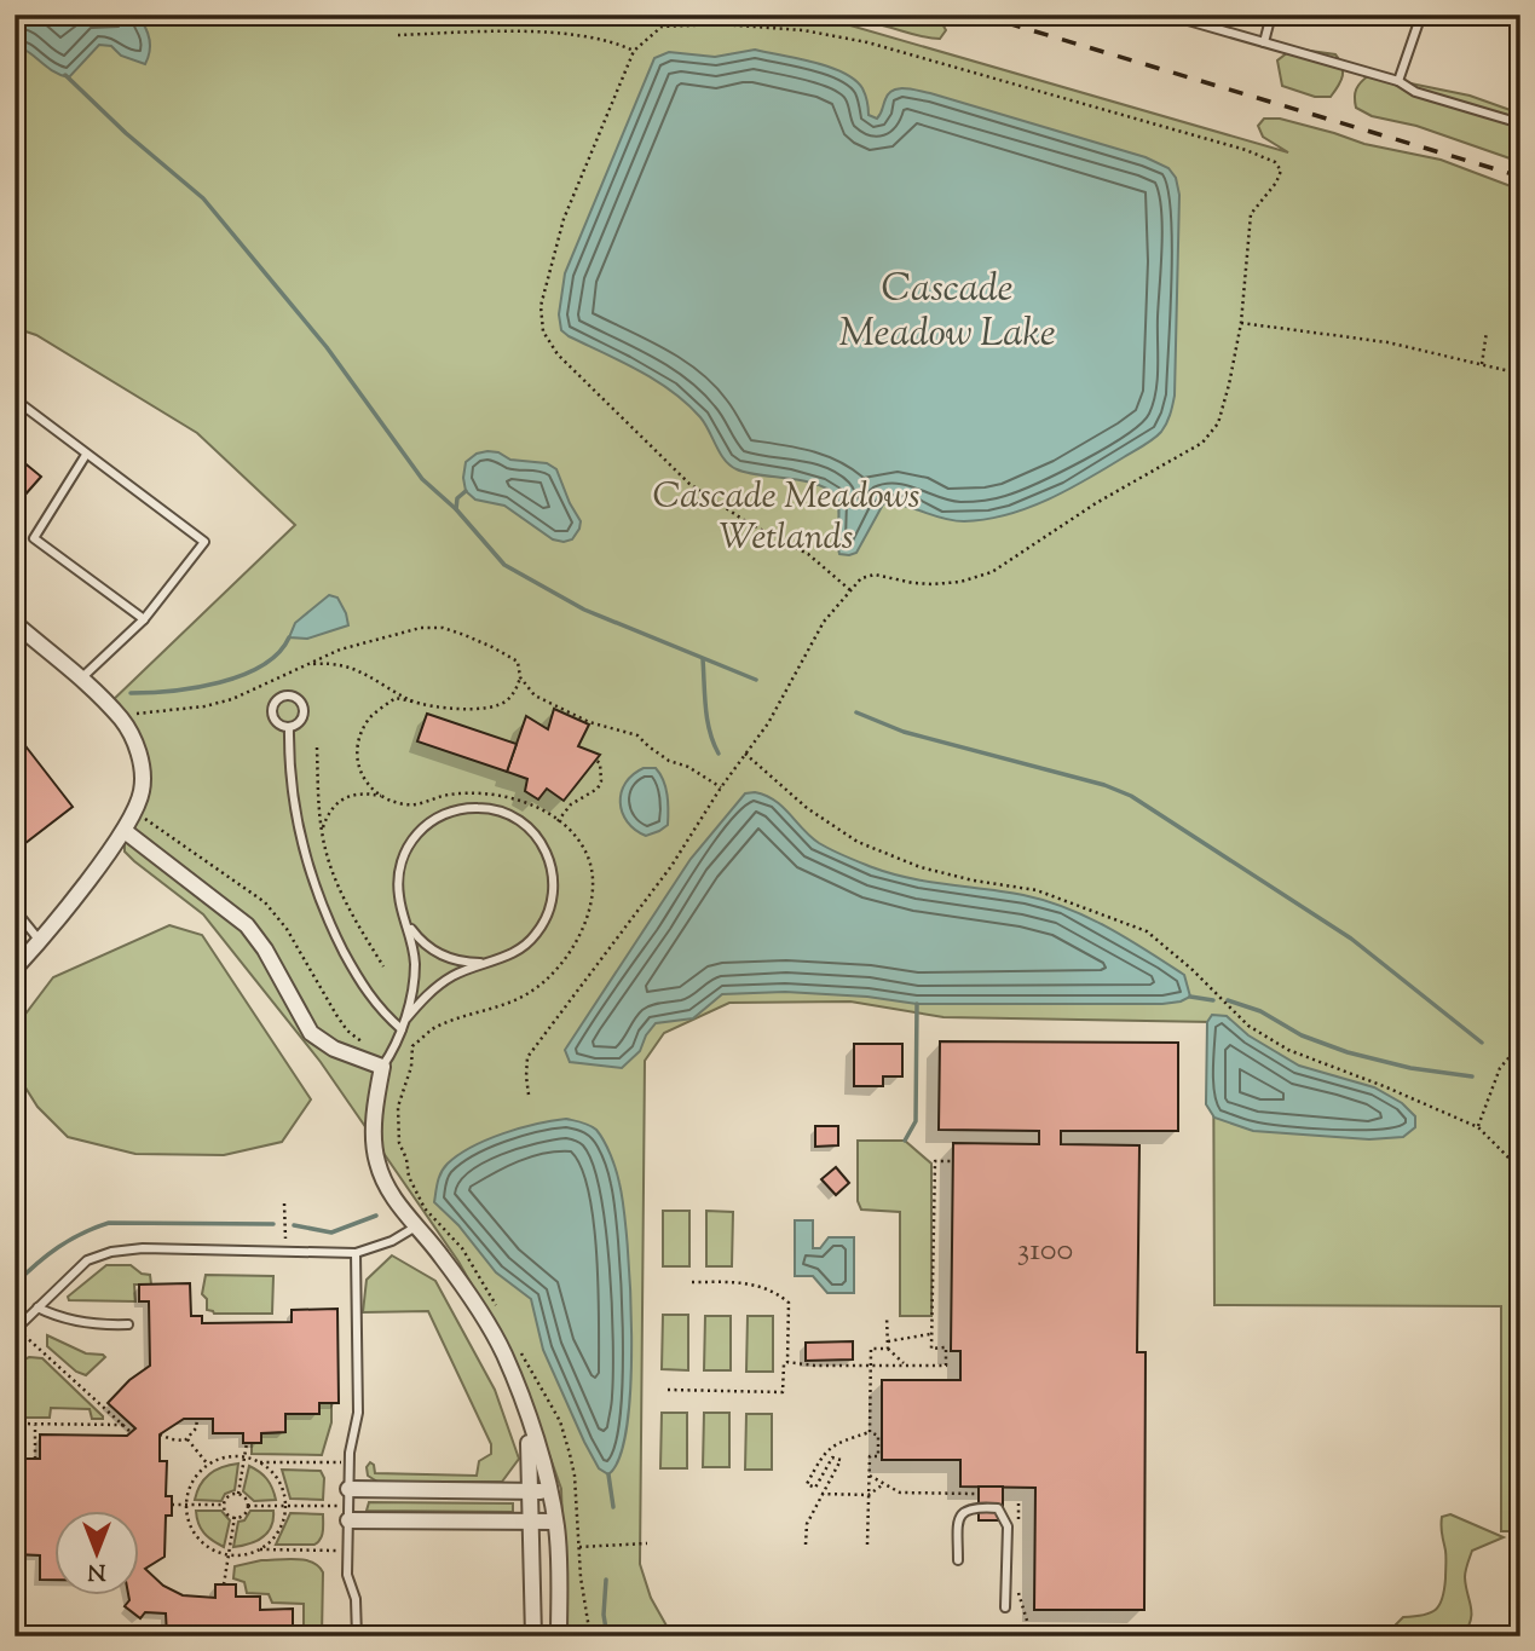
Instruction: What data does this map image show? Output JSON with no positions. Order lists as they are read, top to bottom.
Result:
{
  "water": ["Cascade Meadow Lake"],
  "parks": ["Cascade Meadows Wetlands"],
  "house_numbers": ["3100"],
  "north": "bottom"
}
